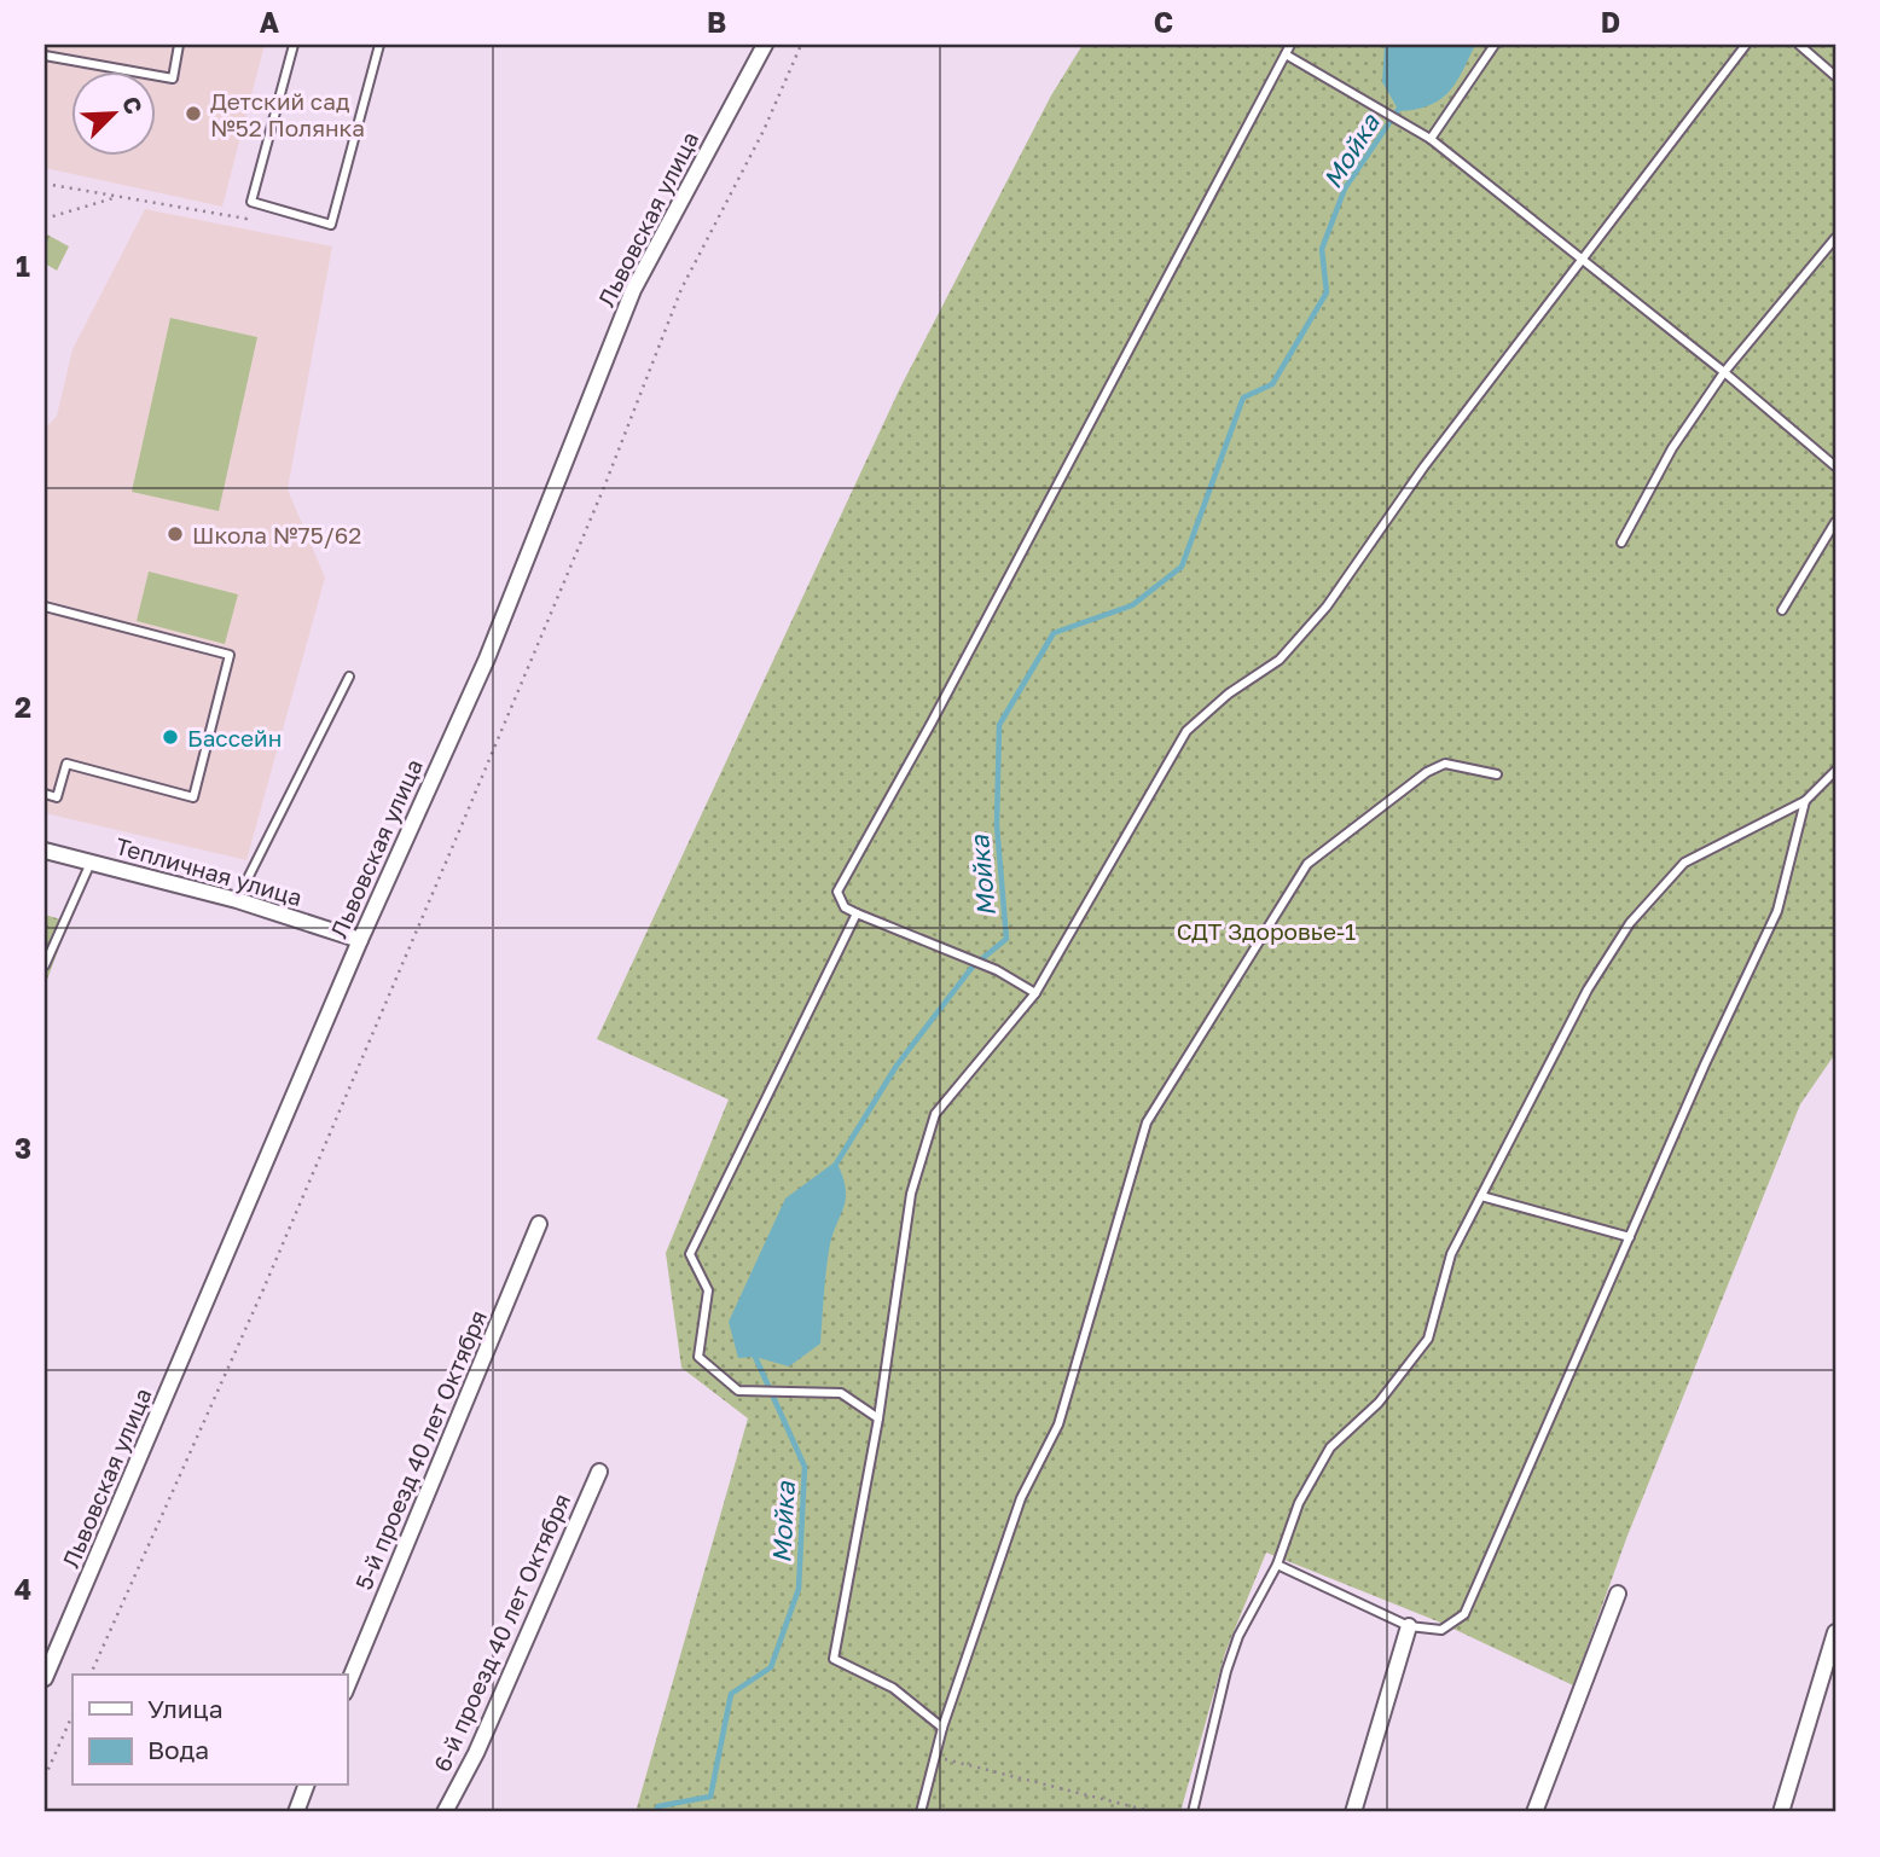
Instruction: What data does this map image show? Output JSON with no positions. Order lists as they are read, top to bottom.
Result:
{
  "streets": {
    "street": [
      "Львовская улица",
      "Тепличная улица",
      "5-й проезд 40 лет Октября",
      "6-й проезд 40 лет Октября"
    ]
  },
  "crossings": [
    ["Львовская улица", "Тепличная улица"]
  ],
  "water": ["Мойка"],
  "parks": ["СДТ Здоровье-1"],
  "places": ["Детский сад №52 Полянка", "Школа №75/62", "Бассейн"],
  "legend": ["Улица", "Вода"],
  "north": "top right",
  "grid": {
    "columns": [
      "A",
      "B",
      "C",
      "D"
    ],
    "rows": [
      "1",
      "2",
      "3",
      "4"
    ]
  }
}
